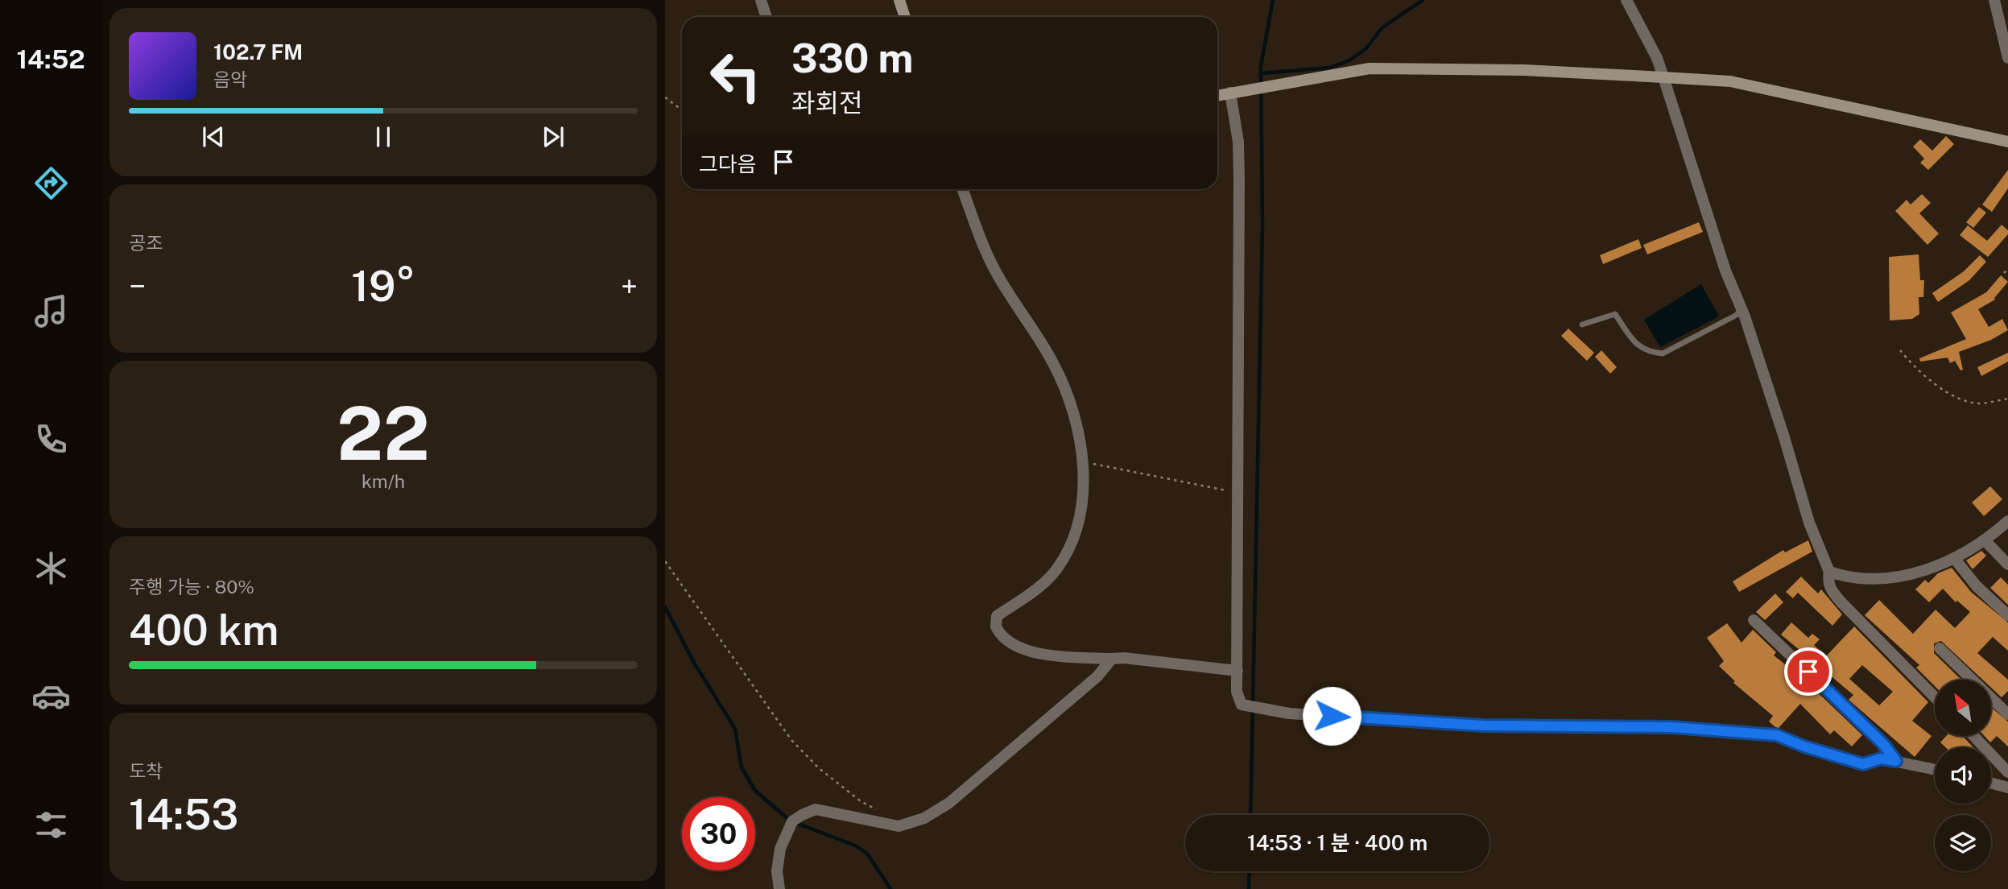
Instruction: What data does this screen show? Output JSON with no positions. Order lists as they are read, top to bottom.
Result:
{
  "north": "top left",
  "page": {
    "tabs": "14:52",
    "turn": ["330 m", "좌회전"],
    "song": ["102.7 FM", "음악"],
    "then": "그다음",
    "tile": [
      "공조",
      ["22", "km/h"],
      ["주행 가능 · 80%", "400 km"],
      ["도착", "14:53"]
    ],
    "heat": ["−", "19°", "+"],
    "limit": "30",
    "trip": "14:53 · 1 분 · 400 m"
  }
}
